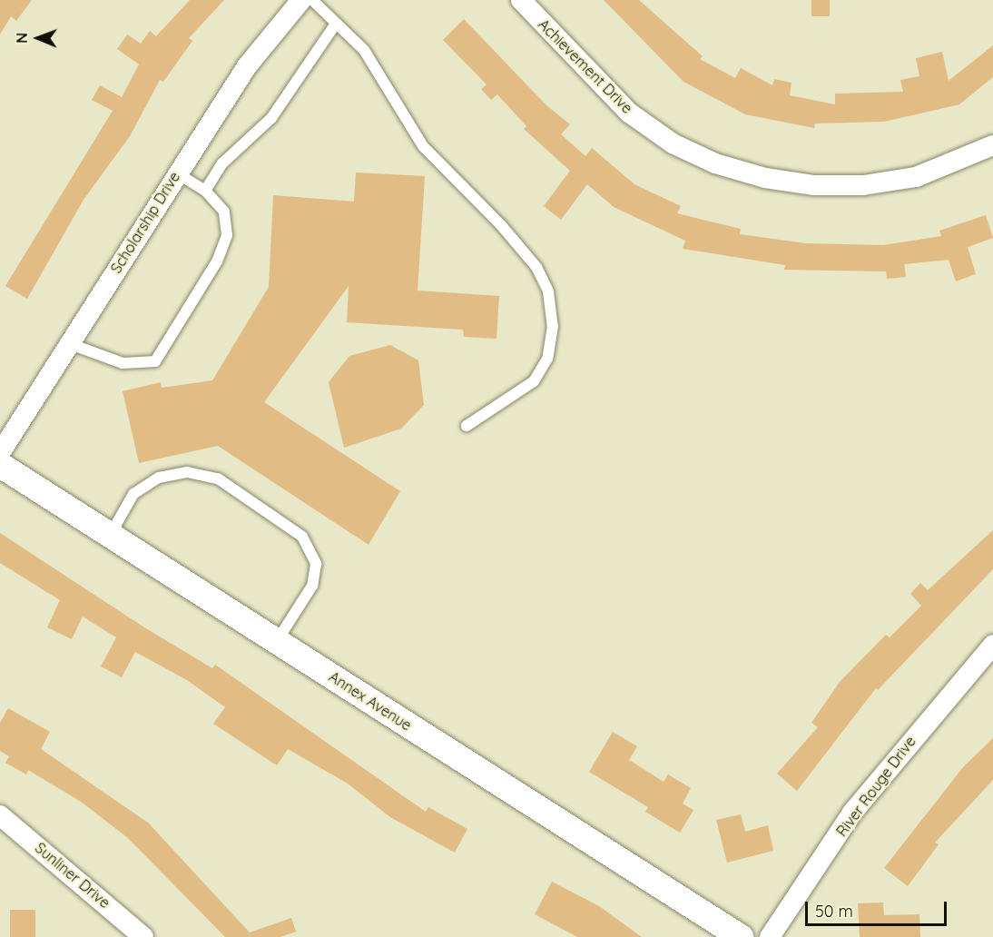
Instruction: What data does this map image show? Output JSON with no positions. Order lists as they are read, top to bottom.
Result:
{
  "streets": {
    "street": [
      "Achievement Drive",
      "Scholarship Drive",
      "Annex Avenue",
      "River Rouge Drive",
      "Sunliner Drive"
    ]
  },
  "scale_bar": "50 m",
  "north": "left"
}
